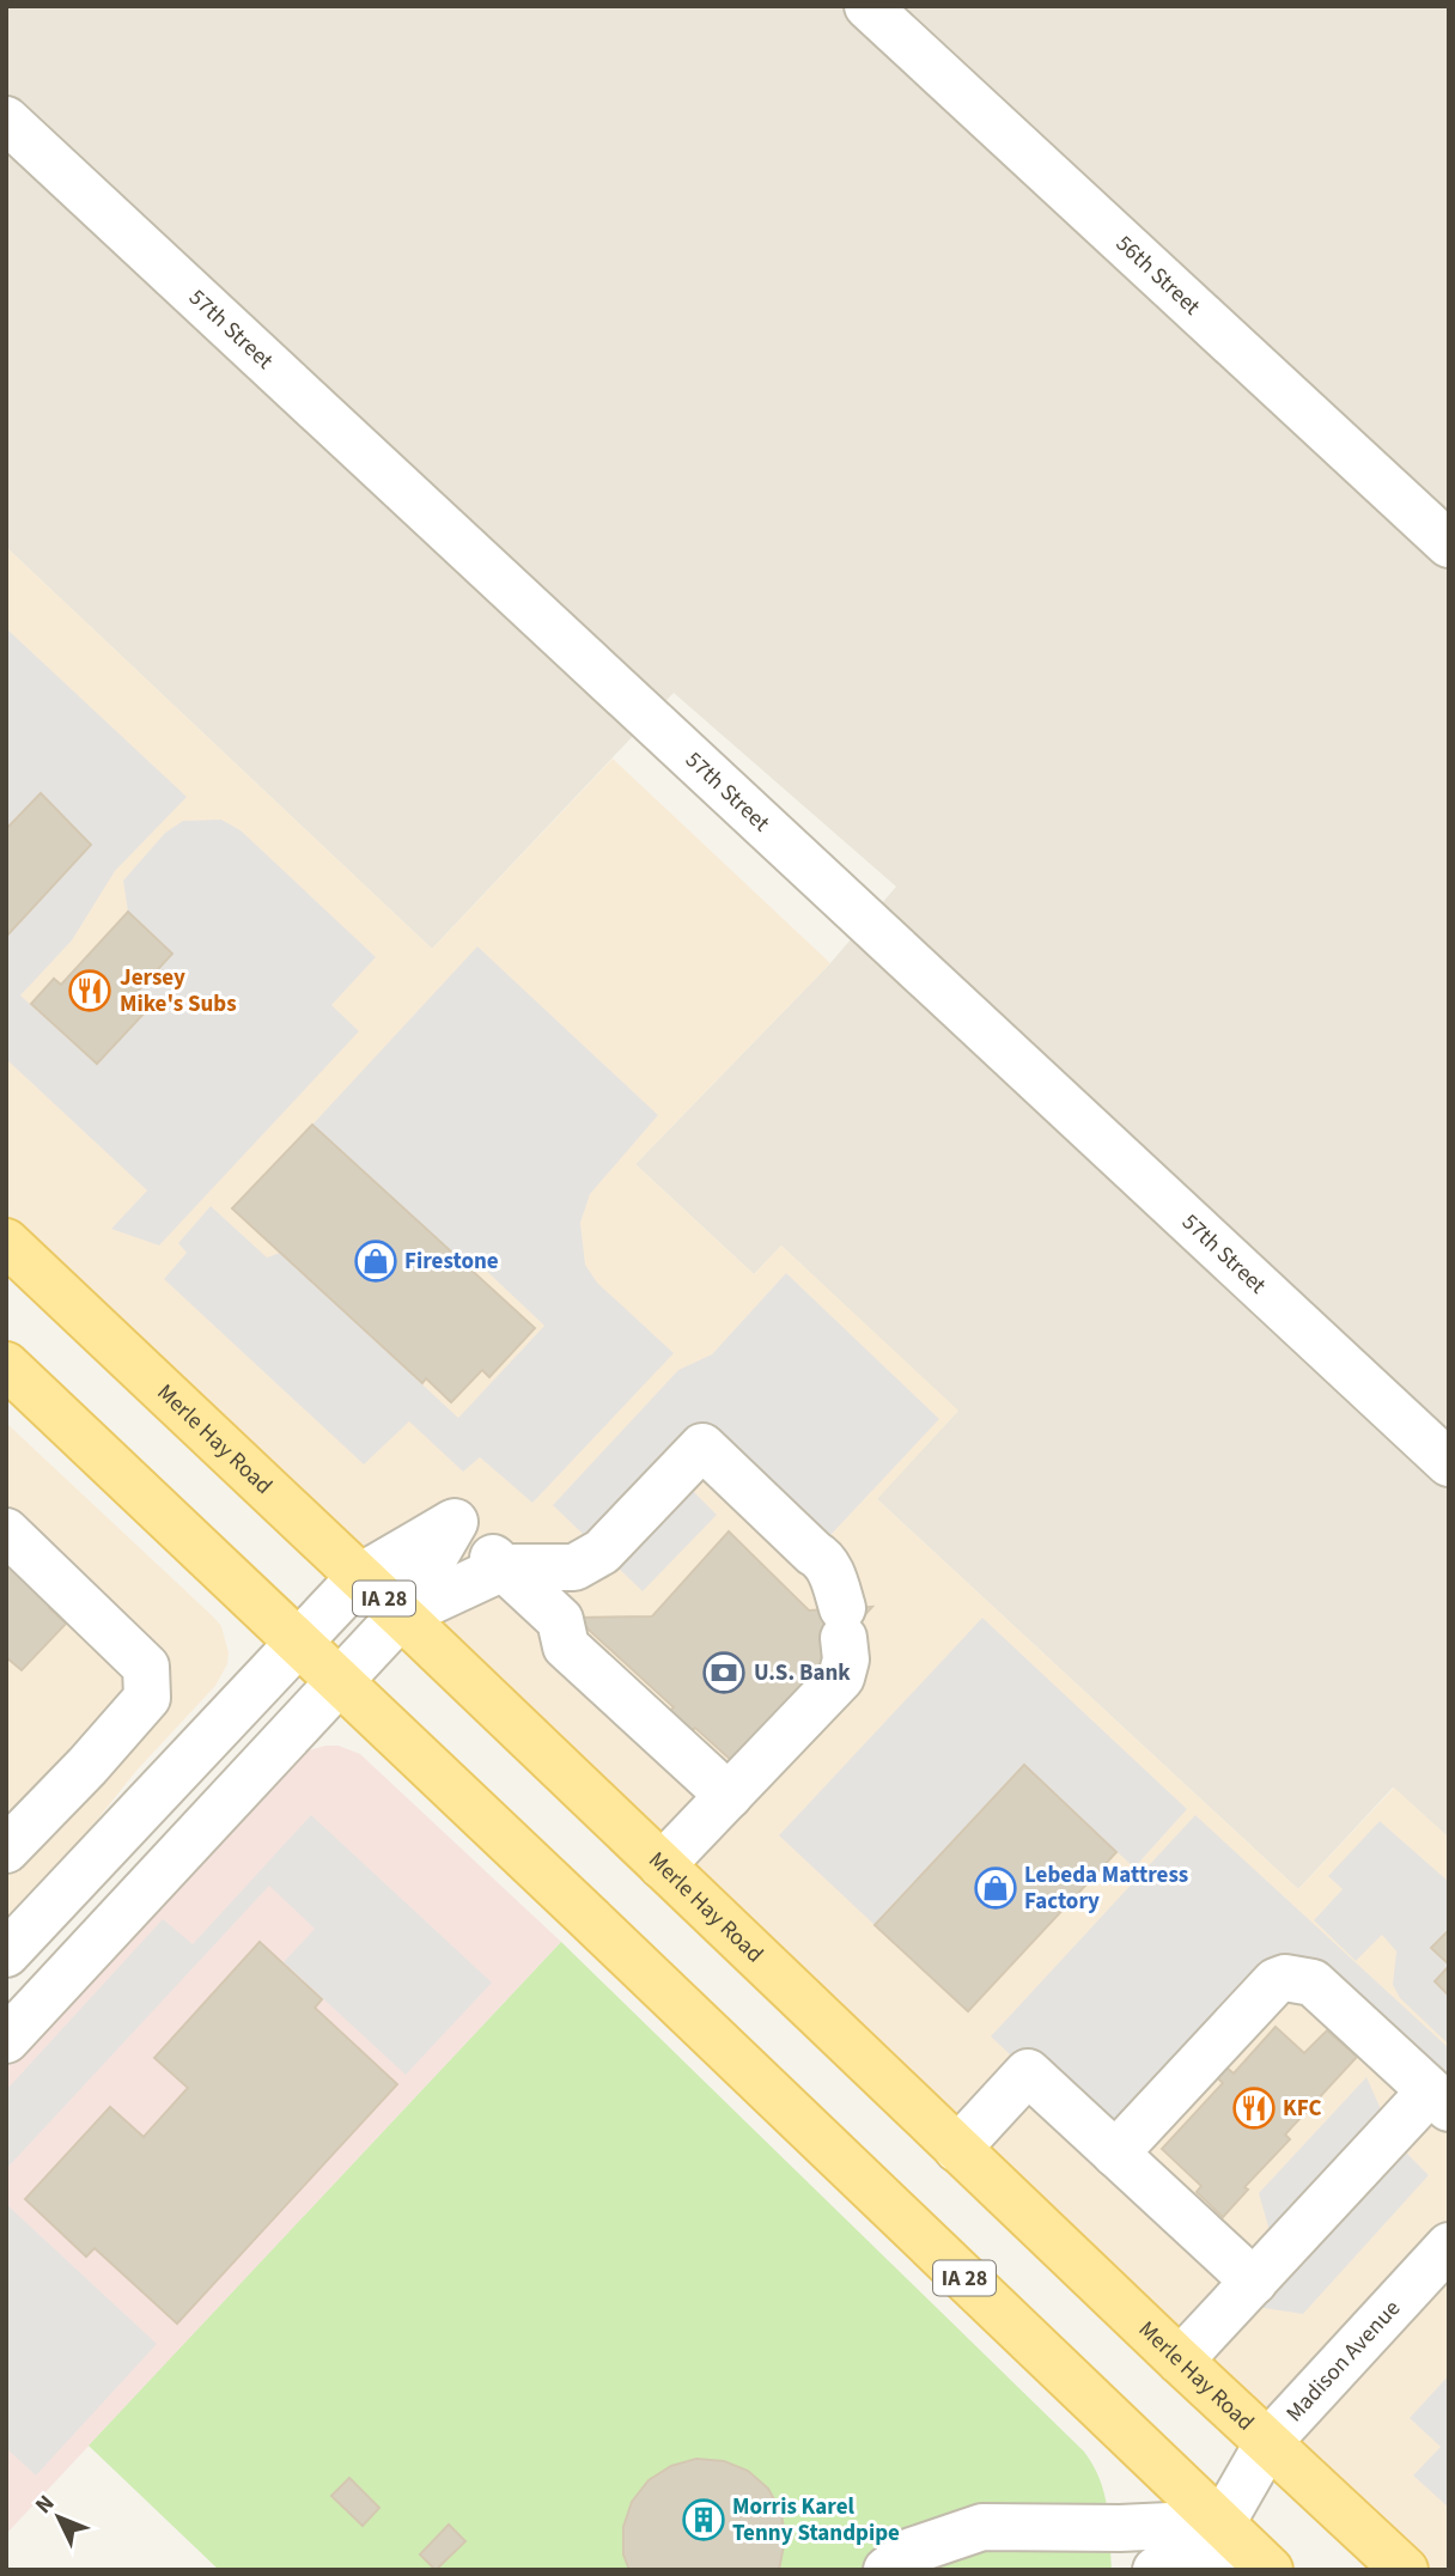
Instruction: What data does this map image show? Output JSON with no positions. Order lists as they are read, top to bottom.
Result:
{
  "streets": {
    "main road": ["Merle Hay Road", "IA 28"],
    "street": ["56th Street", "57th Street", "Madison Avenue"]
  },
  "crossings": [
    ["Merle Hay Road", "Madison Avenue"],
    ["IA 28", "Madison Avenue"]
  ],
  "places": {
    "restaurant": ["Jersey Mike's Subs", "KFC"],
    "shop": ["Firestone", "Lebeda Mattress Factory"],
    "bank": ["U.S. Bank"],
    "building": ["Morris Karel Tenny Standpipe"]
  },
  "north": "top left"
}
